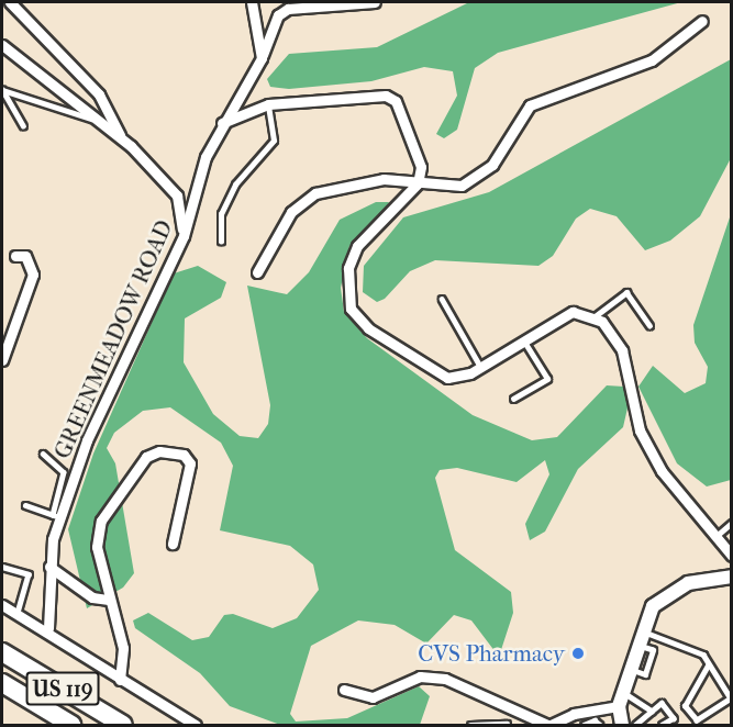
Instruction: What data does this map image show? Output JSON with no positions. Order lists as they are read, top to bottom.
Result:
{
  "streets": {
    "highway": ["US 119"],
    "street": ["GREENMEADOW ROAD"]
  },
  "places": ["CVS Pharmacy"]
}
